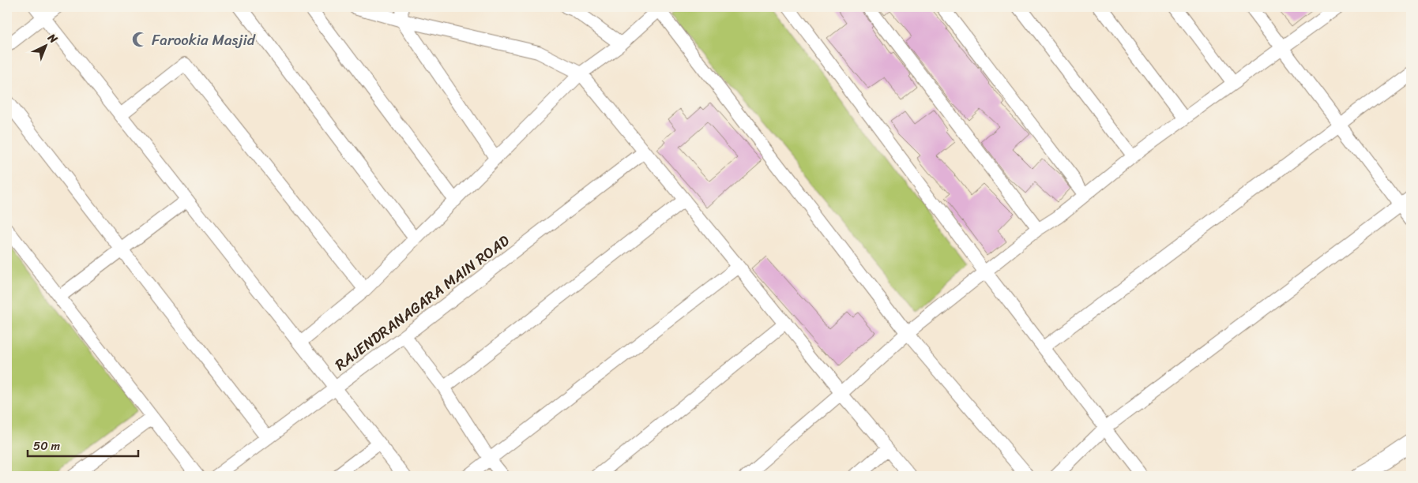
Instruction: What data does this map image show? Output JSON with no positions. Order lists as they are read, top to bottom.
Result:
{
  "streets": {
    "street": ["RAJENDRANAGARA MAIN ROAD"]
  },
  "places": {
    "mosque": ["Farookia Masjid"]
  },
  "scale_bar": "50 m",
  "north": "top right"
}
